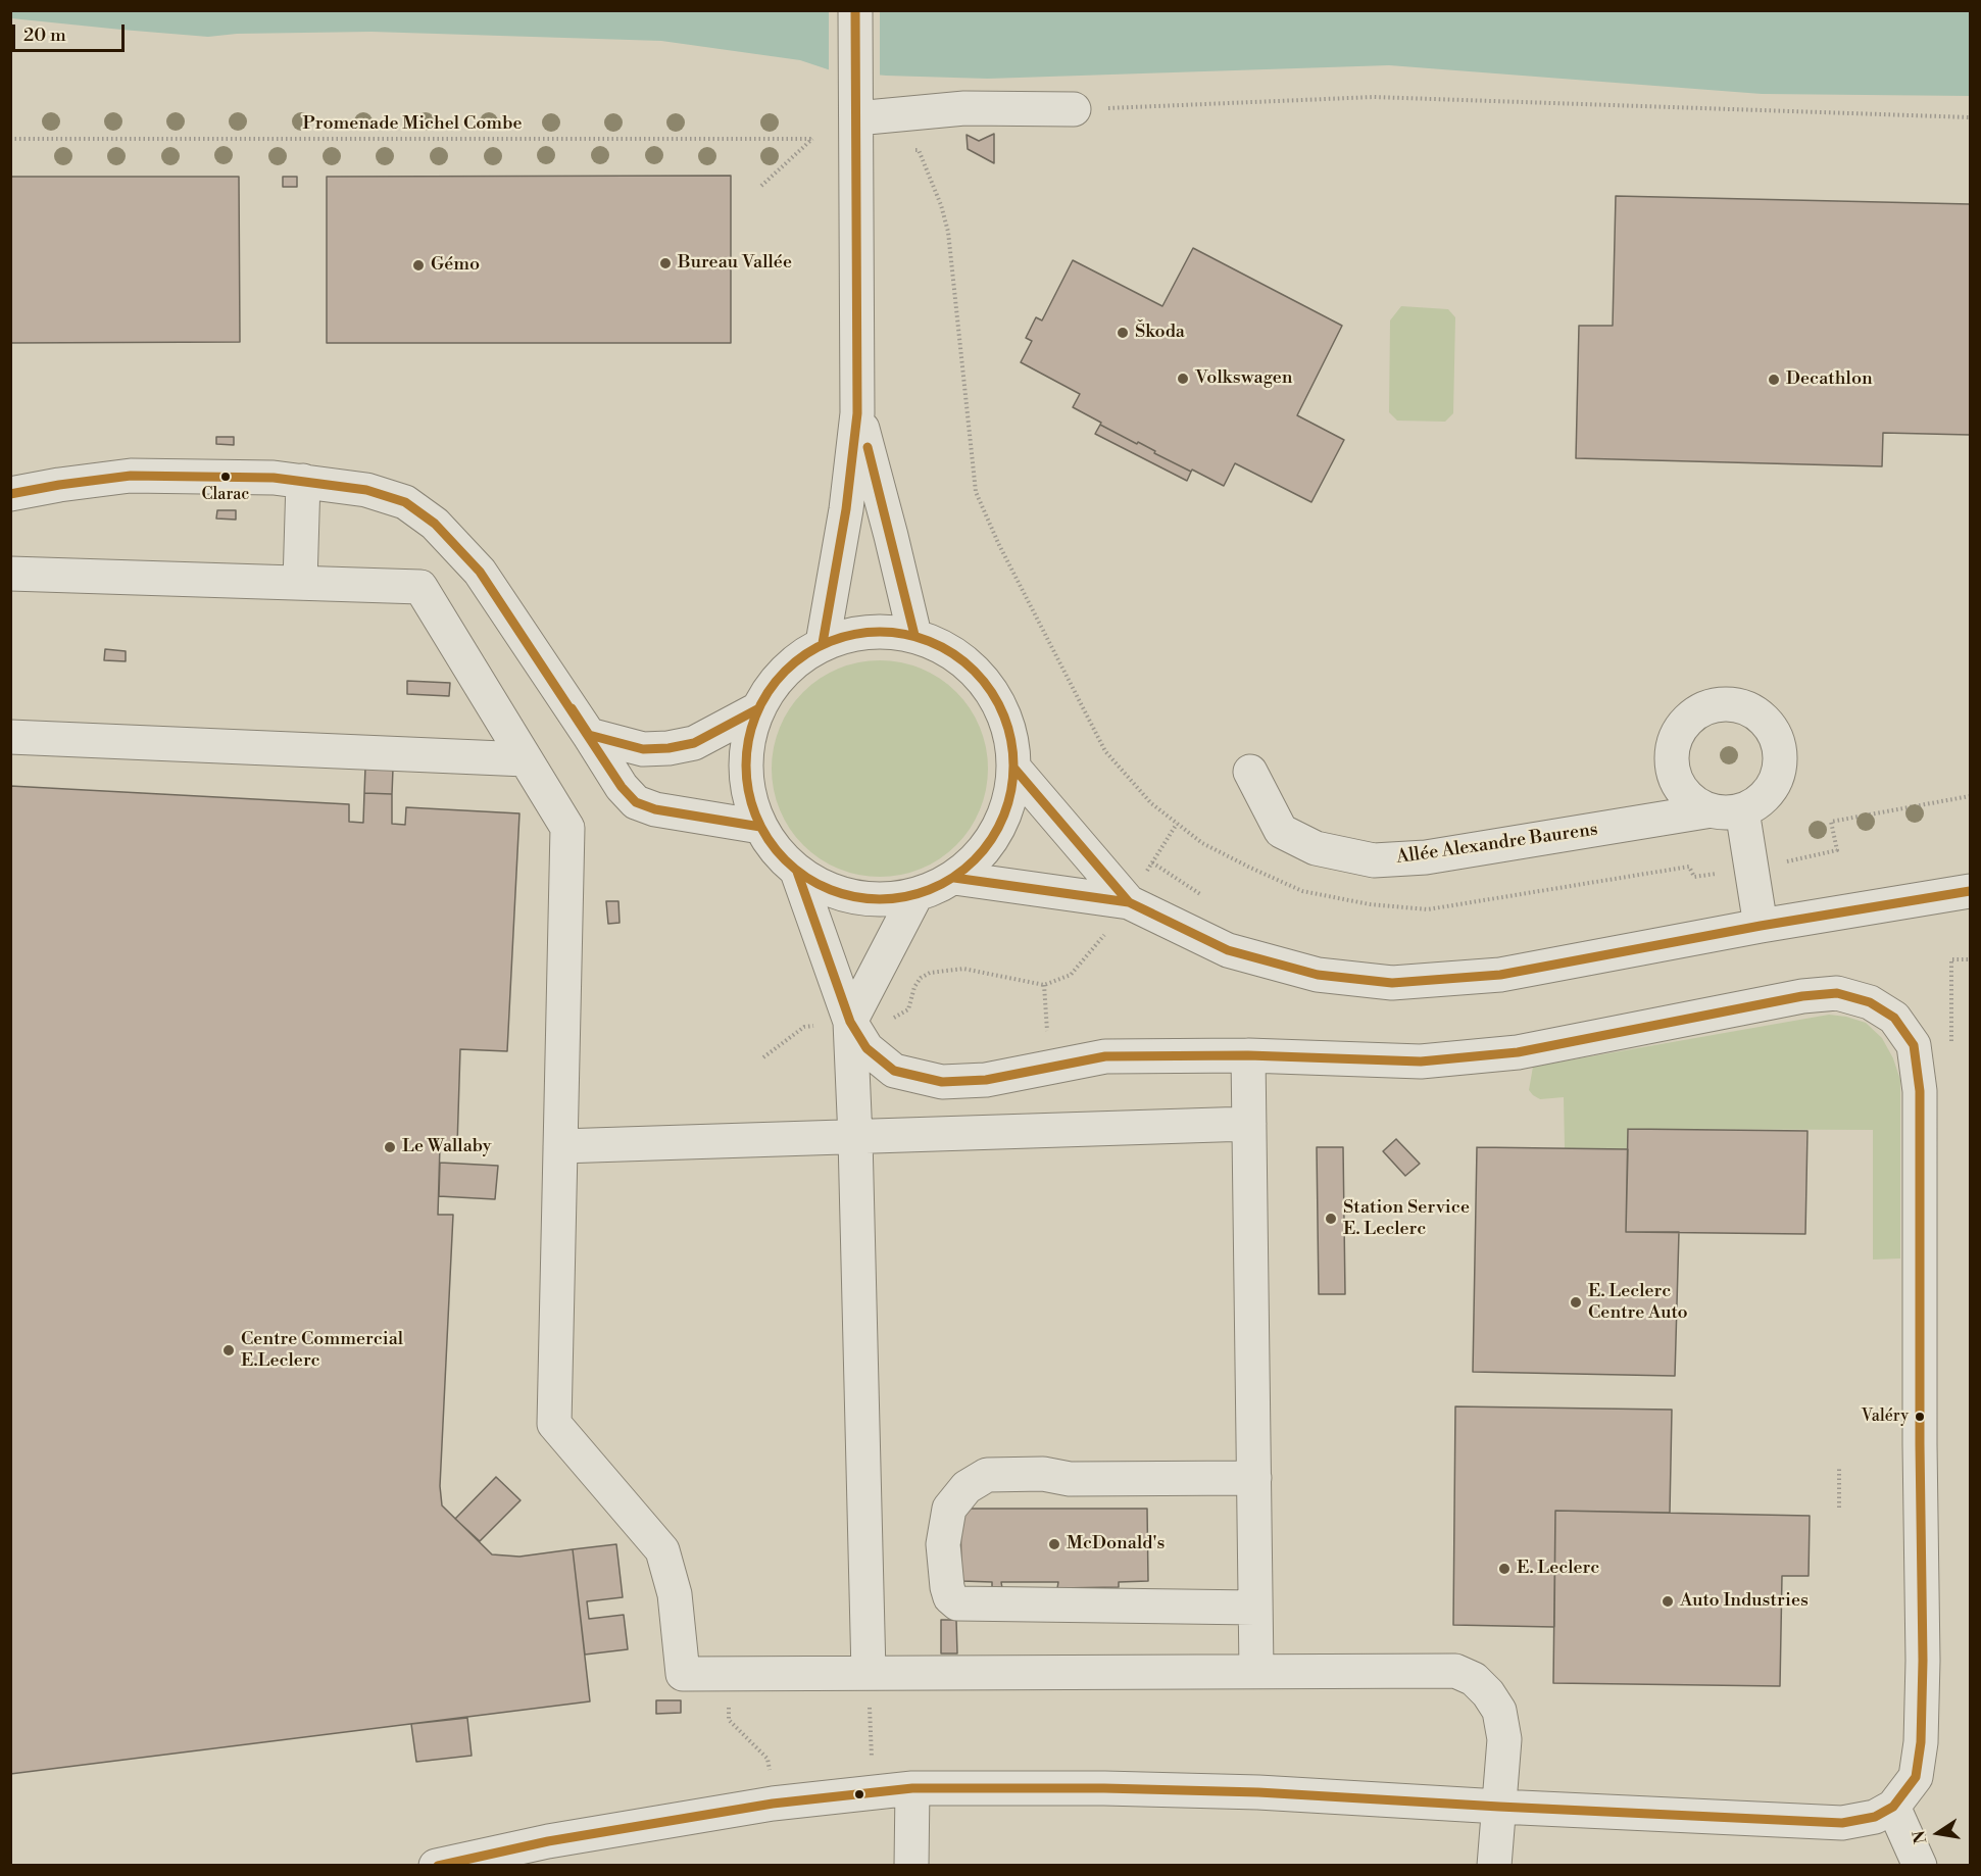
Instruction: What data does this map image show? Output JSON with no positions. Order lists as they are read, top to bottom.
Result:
{
  "streets": {
    "street": ["Allée Alexandre Baurens"],
    "path": ["Promenade Michel Combe"]
  },
  "places": [
    "Bureau Vallée",
    "Gémo",
    "Škoda",
    "Volkswagen",
    "Decathlon",
    "Clarac",
    "Le Wallaby",
    "Station Service E. Leclerc",
    "E. Leclerc Centre Auto",
    "Centre Commercial E.Leclerc",
    "Valéry",
    "McDonald's",
    "E. Leclerc",
    "Auto Industries"
  ],
  "scale_bar": "20 m",
  "north": "left"
}
